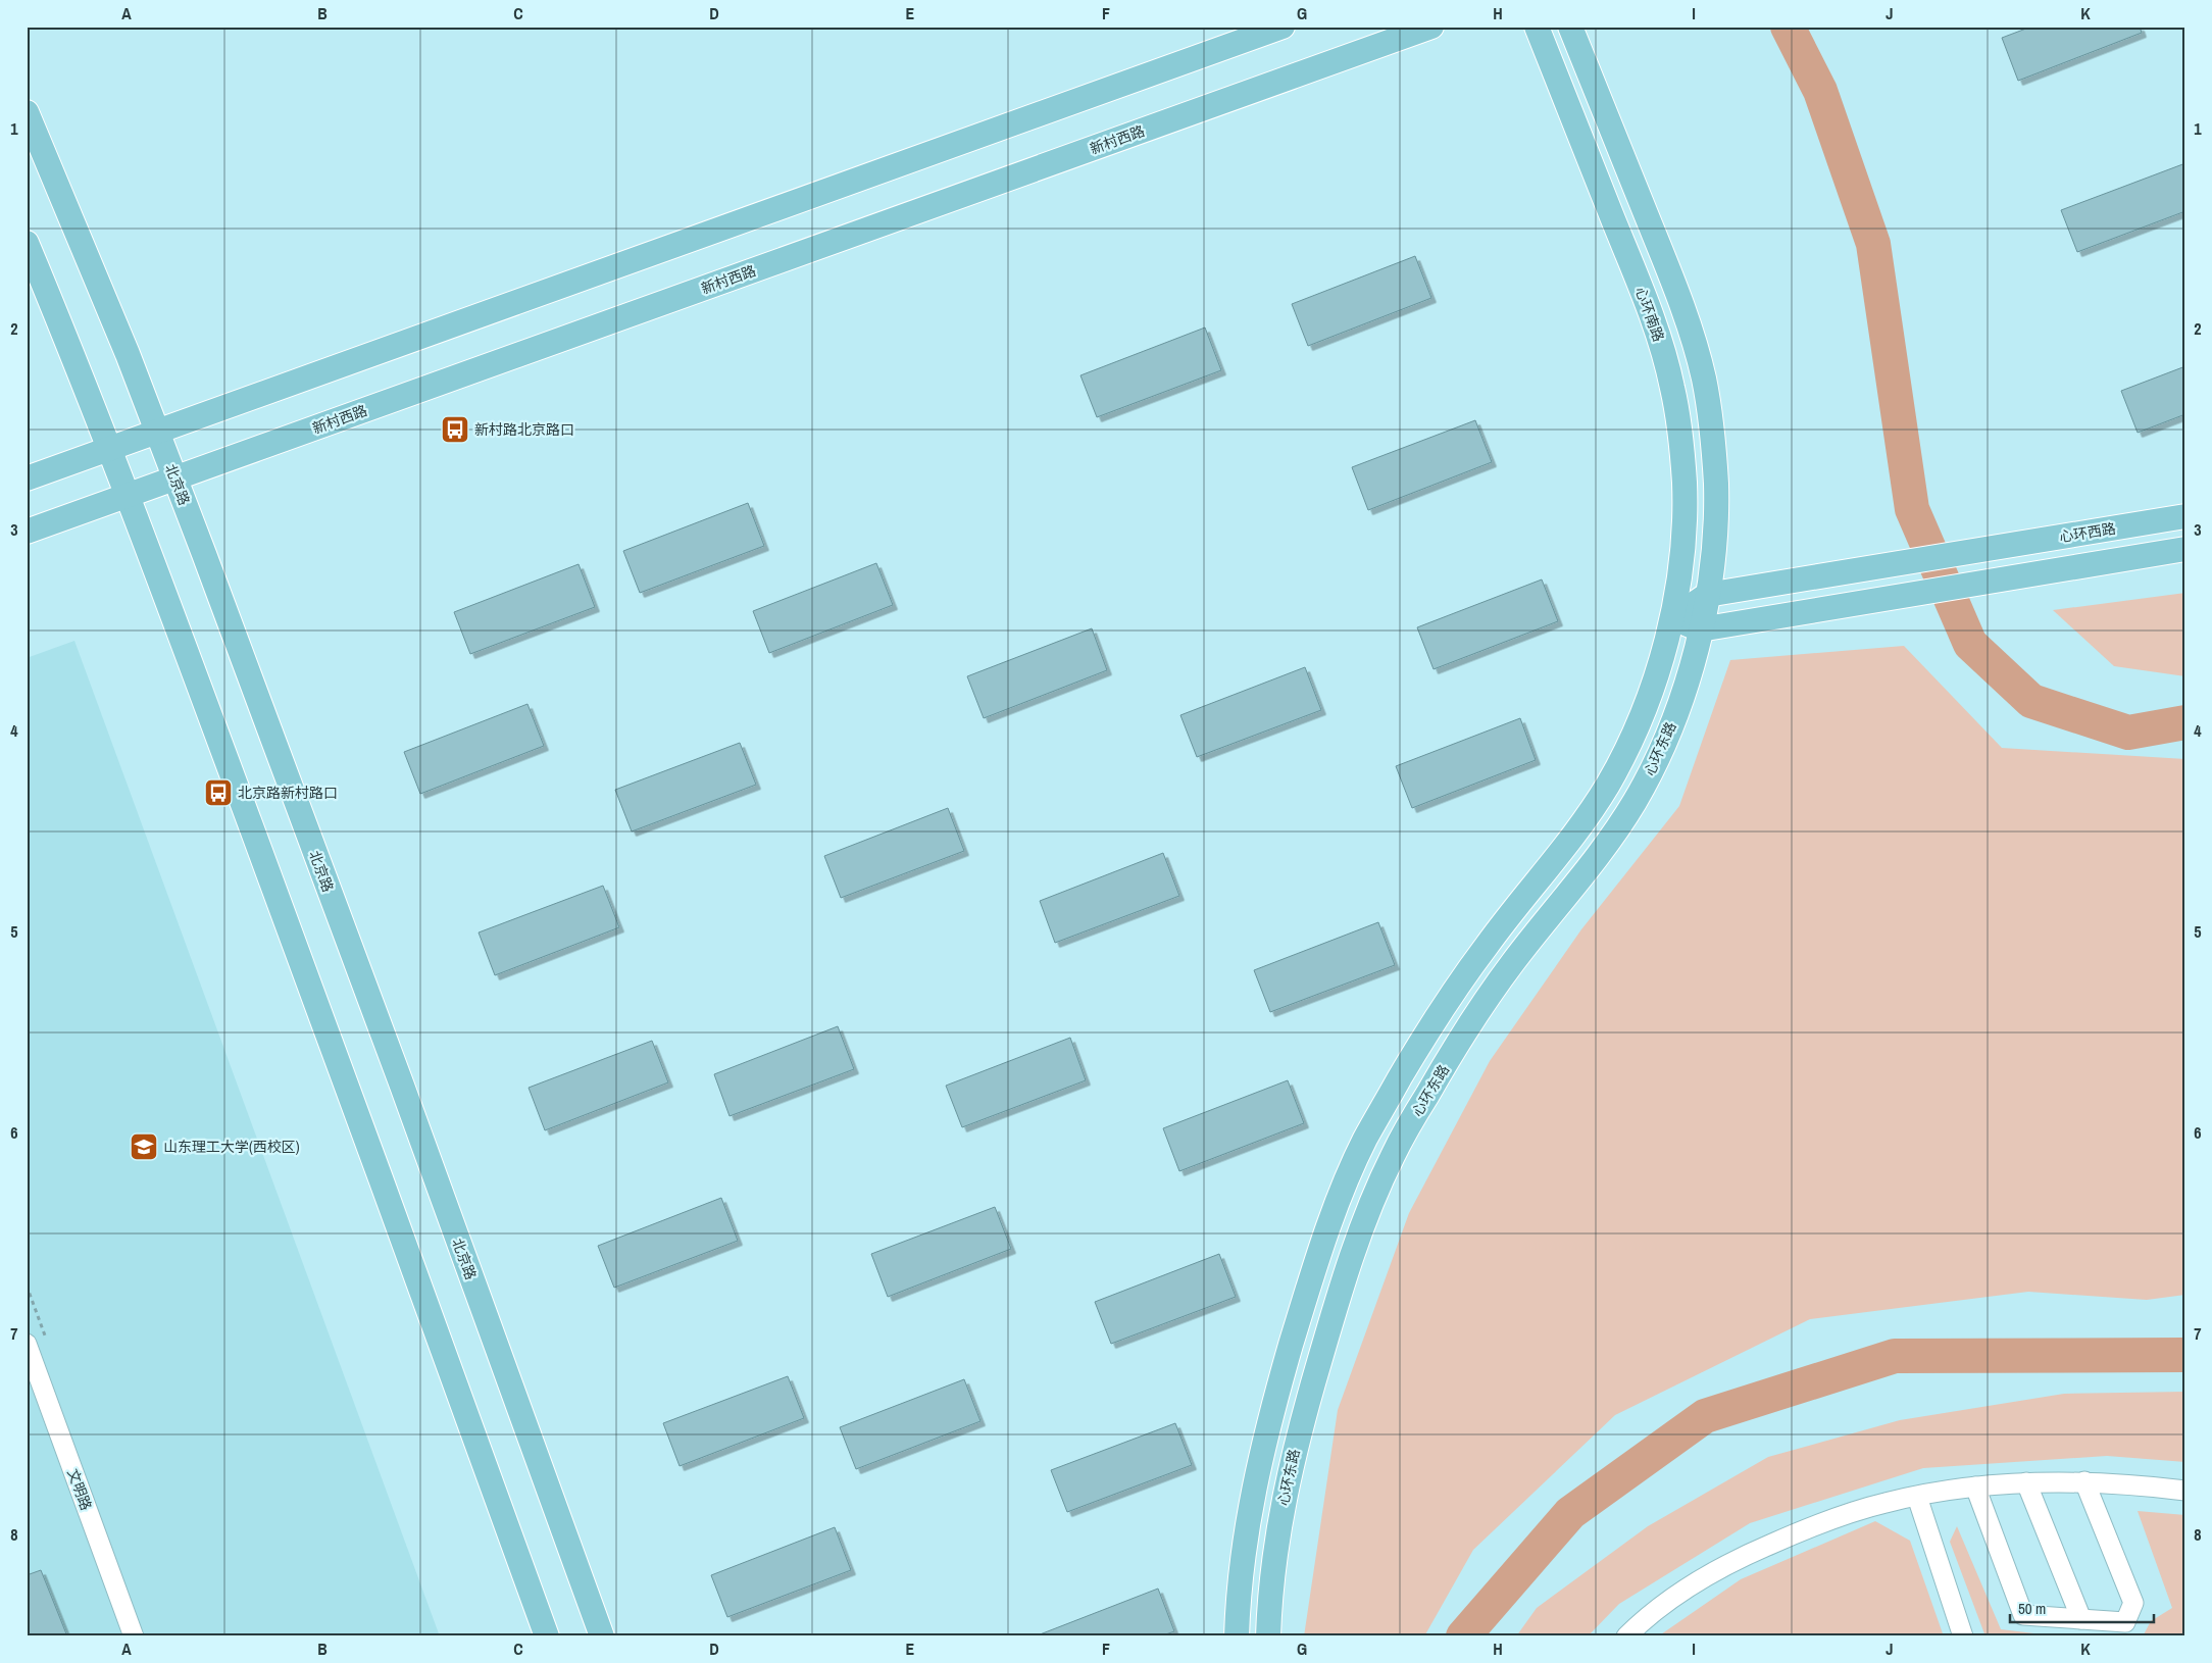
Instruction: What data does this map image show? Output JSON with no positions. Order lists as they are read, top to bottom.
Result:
{
  "streets": {
    "main road": [
      "新村西路",
      "心环南路",
      "北京路",
      "心环西路",
      "心环东路"
    ],
    "street": ["文明路"]
  },
  "crossings": [
    ["新村西路", "北京路"],
    ["心环西路", "心环东路"]
  ],
  "places": {
    "bus stop": ["新村路北京路口", "北京路新村路口"],
    "school or university": ["山东理工大学(西校区)"]
  },
  "scale_bar": "50 m",
  "grid": {
    "columns": [
      "A",
      "B",
      "C",
      "D",
      "E",
      "F",
      "G",
      "H",
      "I",
      "J",
      "K"
    ],
    "rows": [
      "1",
      "2",
      "3",
      "4",
      "5",
      "6",
      "7",
      "8"
    ]
  }
}
